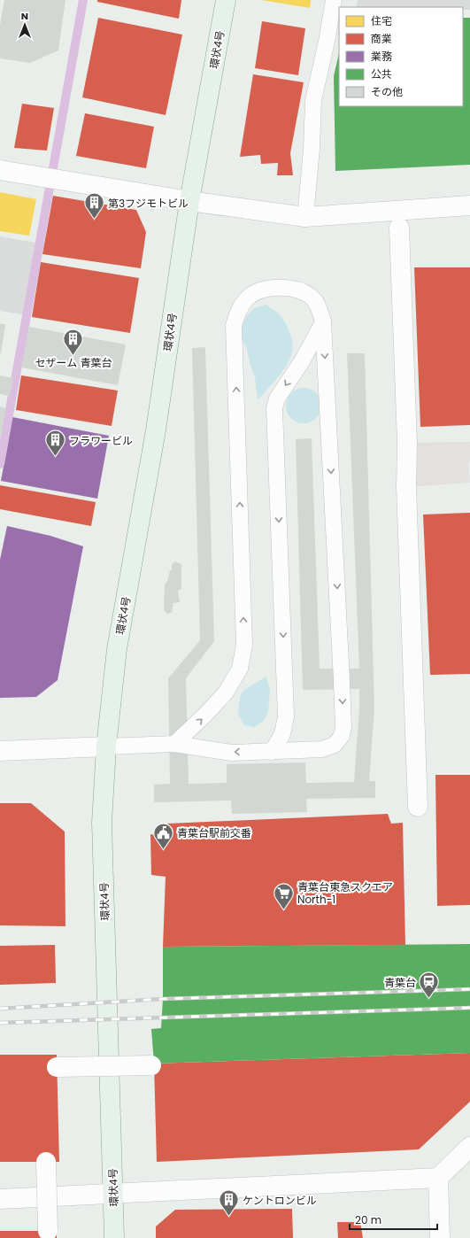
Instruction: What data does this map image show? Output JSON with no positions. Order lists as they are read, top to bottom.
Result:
{
  "streets": {
    "main road": ["環状4号"]
  },
  "places": {
    "building": [
      "第3フジモトビル",
      "セザーム 青葉台",
      "フラワービル",
      "ケントロンビル"
    ],
    "public building": ["青葉台駅前交番"],
    "supermarket": ["青葉台東急スクエア North-1"],
    "station": ["青葉台"]
  },
  "legend": [
    "住宅",
    "商業",
    "業務",
    "公共",
    "その他"
  ],
  "scale_bar": "20 m",
  "north": "top"
}
